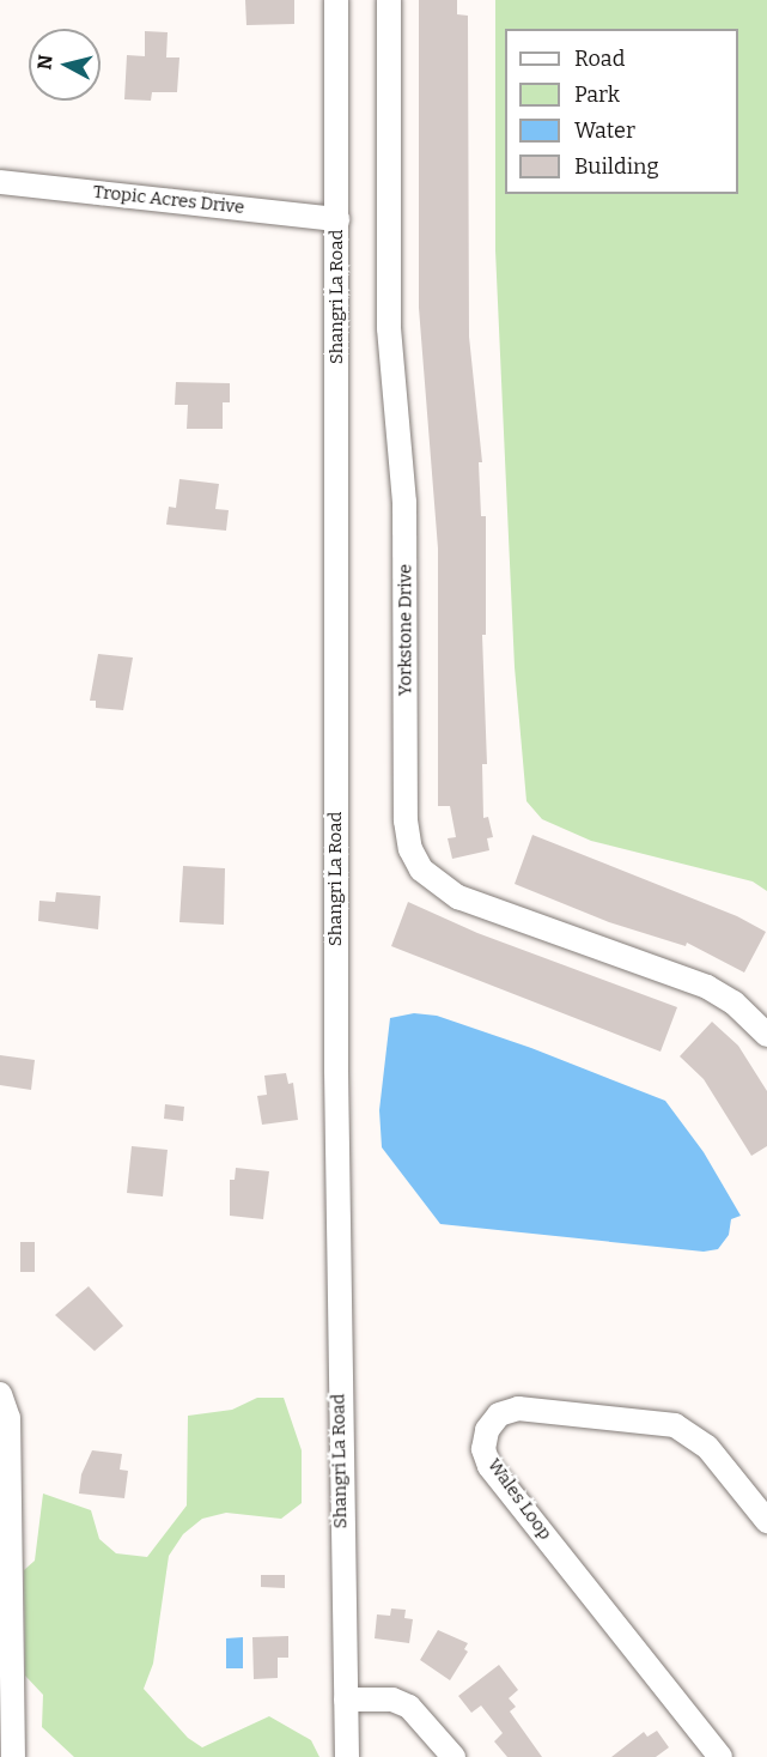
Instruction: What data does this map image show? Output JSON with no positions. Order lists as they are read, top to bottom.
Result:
{
  "streets": {
    "street": [
      "Tropic Acres Drive",
      "Shangri La Road",
      "Yorkstone Drive",
      "Wales Loop"
    ]
  },
  "crossings": [
    ["Tropic Acres Drive", "Shangri La Road"]
  ],
  "legend": [
    "Road",
    "Park",
    "Water",
    "Building"
  ],
  "north": "left"
}
